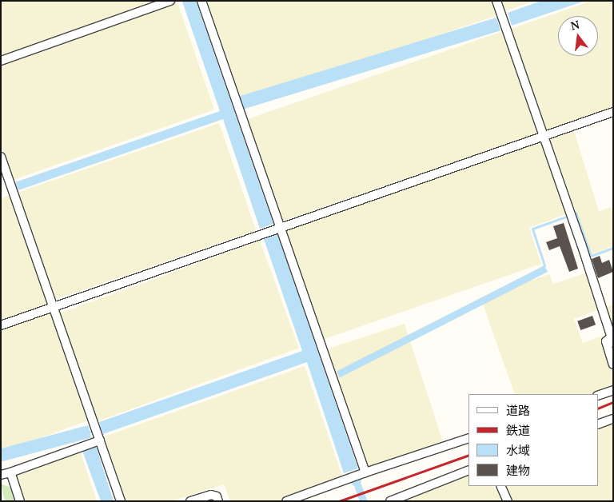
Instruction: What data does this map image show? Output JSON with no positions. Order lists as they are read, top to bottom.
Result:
{
  "legend": [
    "道路",
    "鉄道",
    "水域",
    "建物"
  ],
  "north": "top"
}
